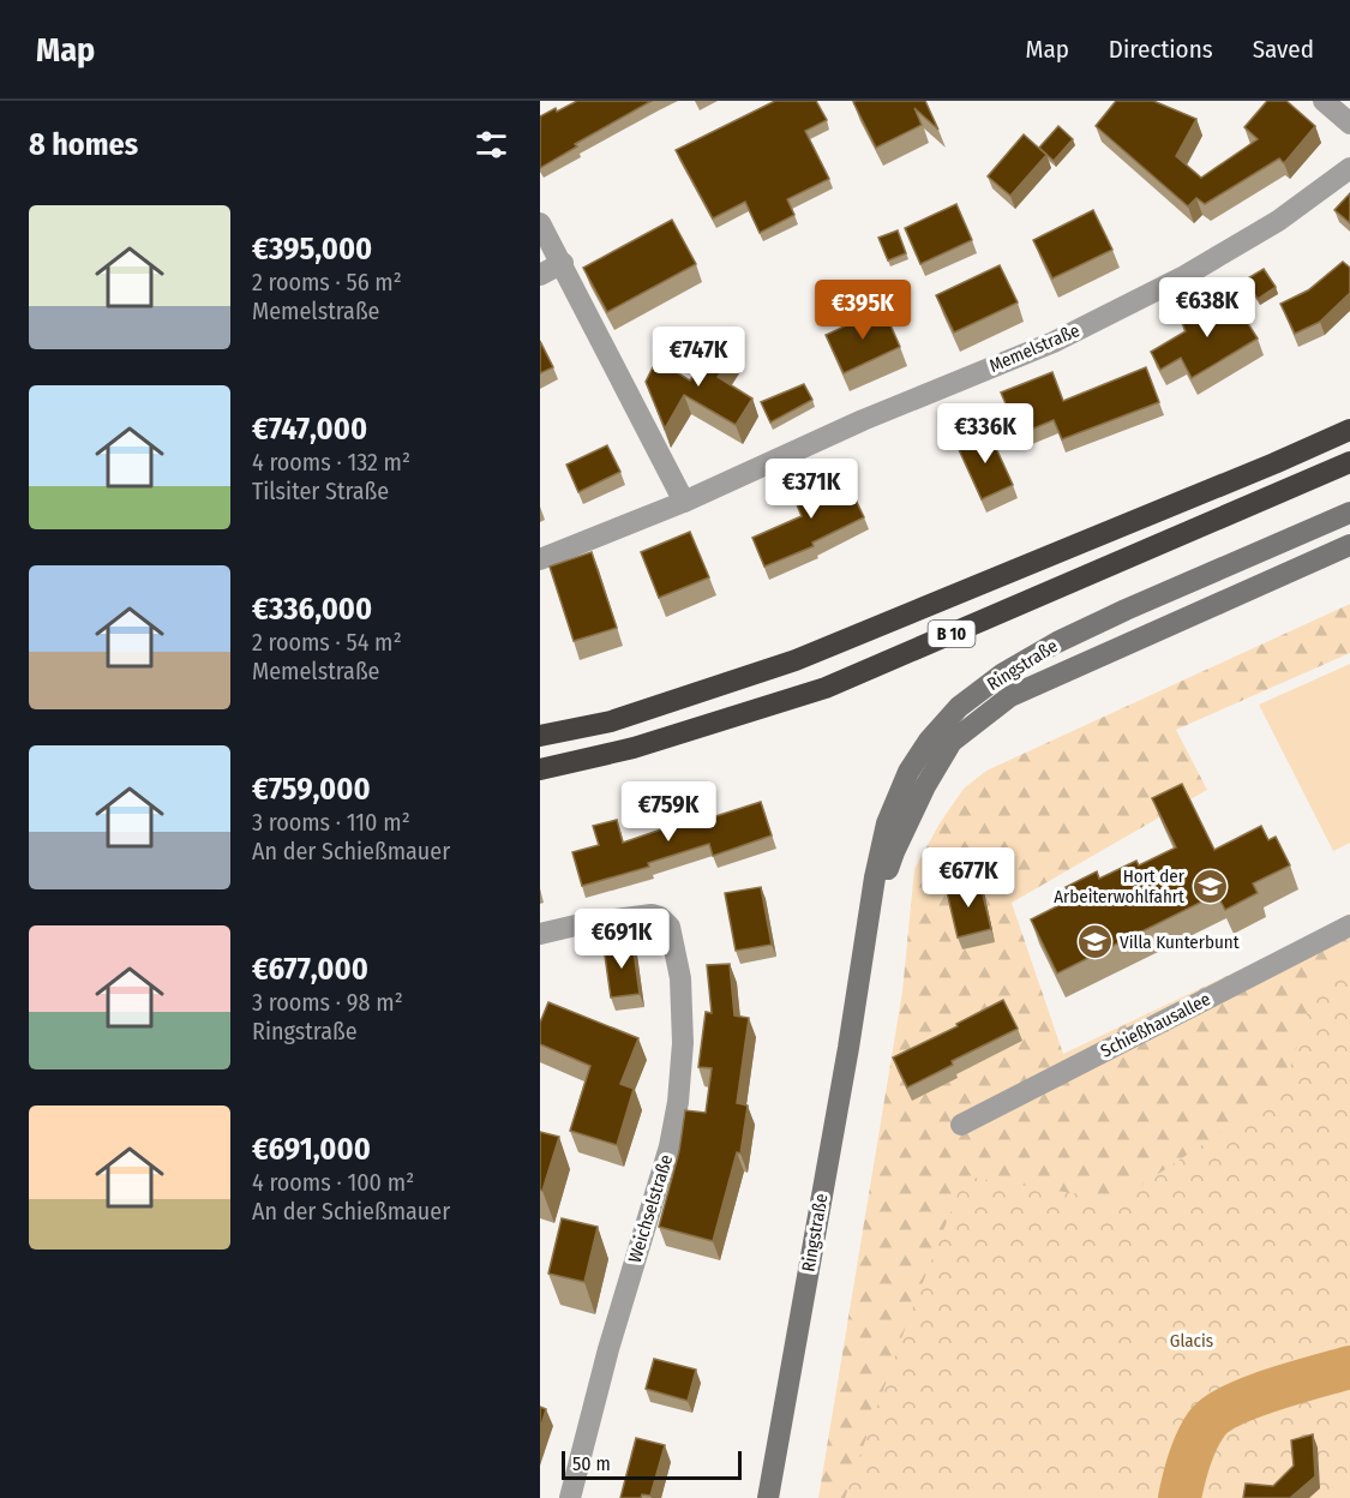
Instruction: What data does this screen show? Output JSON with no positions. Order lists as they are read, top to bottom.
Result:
{
  "streets": {
    "highway": ["B 10"],
    "main road": ["Ringstraße"],
    "street": ["Memelstraße", "Schießhausallee", "Weichselstraße"]
  },
  "parks": ["Glacis"],
  "places": {
    "school or university": ["Hort der Arbeiterwohlfahrt", "Villa Kunterbunt"]
  },
  "scale_bar": "50 m",
  "page": {
    "header": "Map",
    "nav": ["Map", "Directions", "Saved"],
    "heading": "8 homes",
    "list": [
      {
        "name": "€395,000",
        "note": "2 rooms · 56 m² · Memelstraße"
      },
      {
        "name": "€747,000",
        "note": "4 rooms · 132 m² · Tilsiter Straße"
      },
      {
        "name": "€336,000",
        "note": "2 rooms · 54 m² · Memelstraße"
      },
      {
        "name": "€759,000",
        "note": "3 rooms · 110 m² · An der Schießmauer"
      },
      {
        "name": "€677,000",
        "note": "3 rooms · 98 m² · Ringstraße"
      },
      {
        "name": "€691,000",
        "note": "4 rooms · 100 m² · An der Schießmauer"
      }
    ],
    "price": [
      "€638K",
      "€395K",
      "€747K",
      "€336K",
      "€371K",
      "€759K",
      "€677K",
      "€691K"
    ],
    "scale": "50 m"
  }
}
